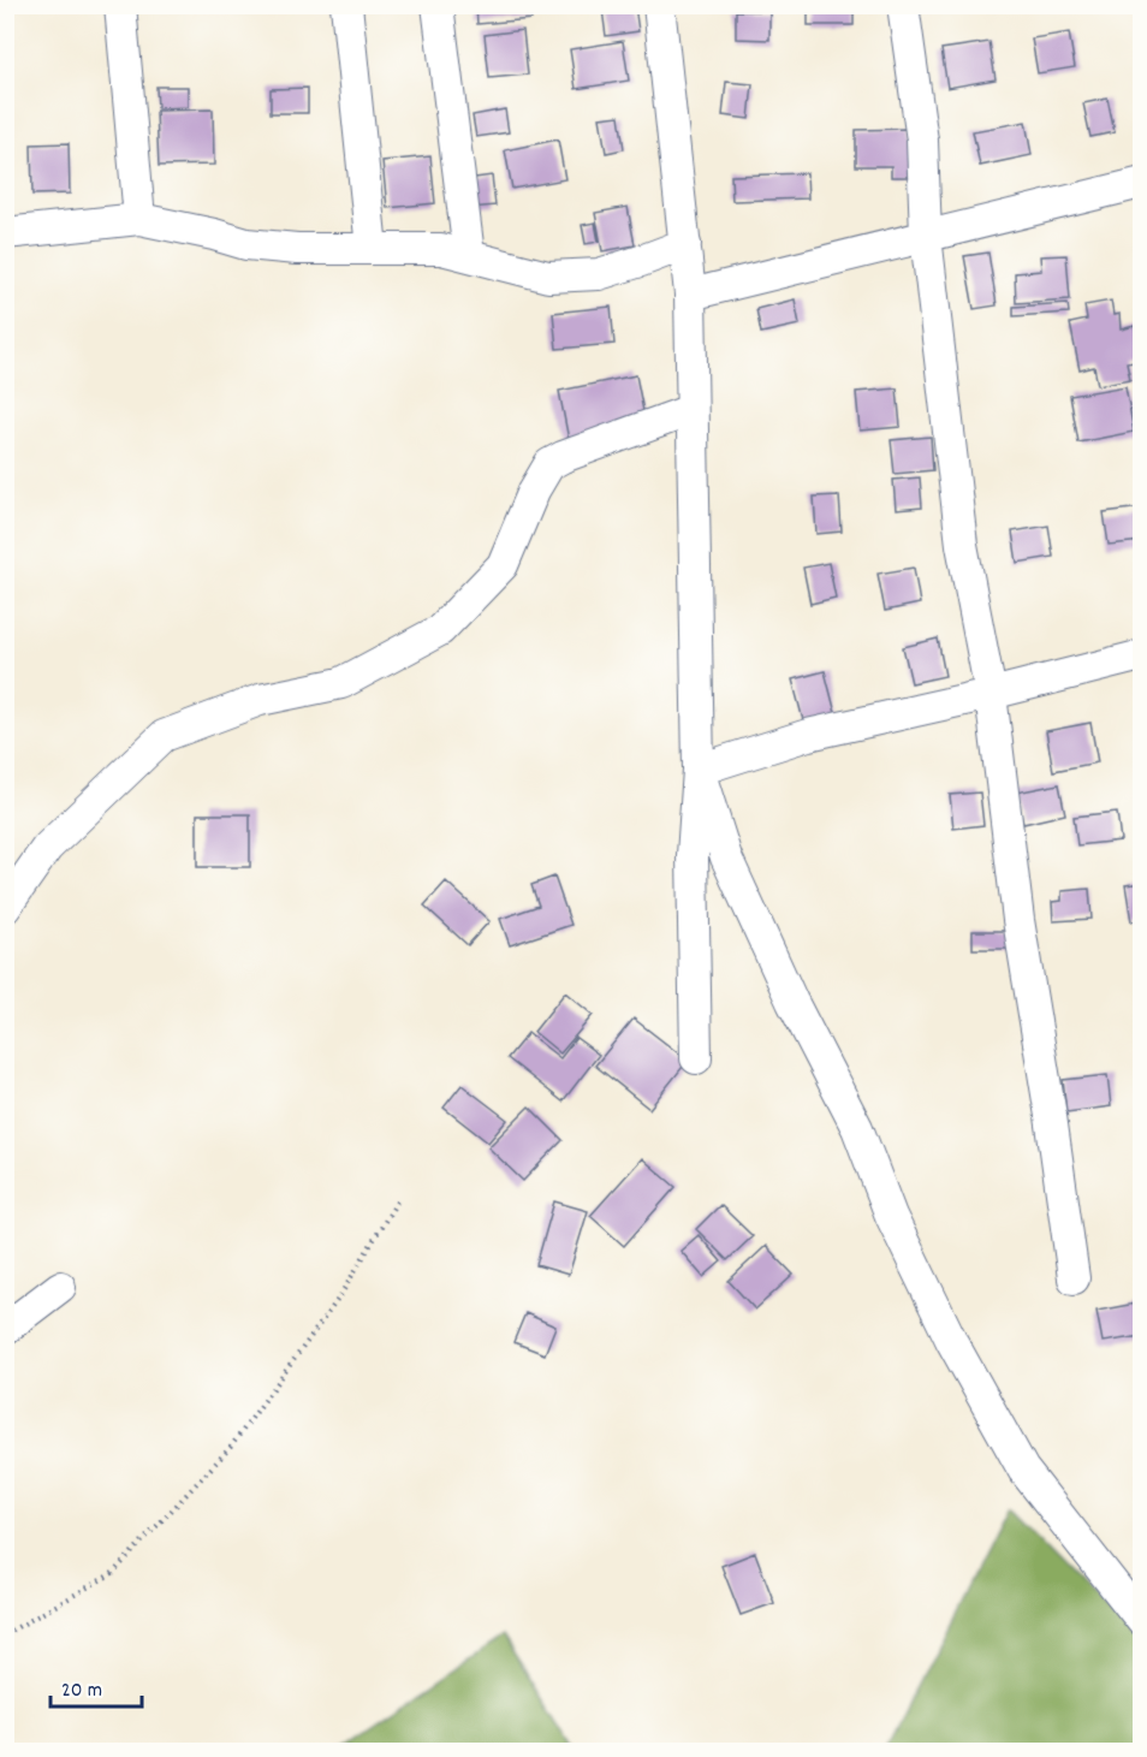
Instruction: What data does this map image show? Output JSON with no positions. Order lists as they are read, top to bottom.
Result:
{
  "scale_bar": "20 m"
}
